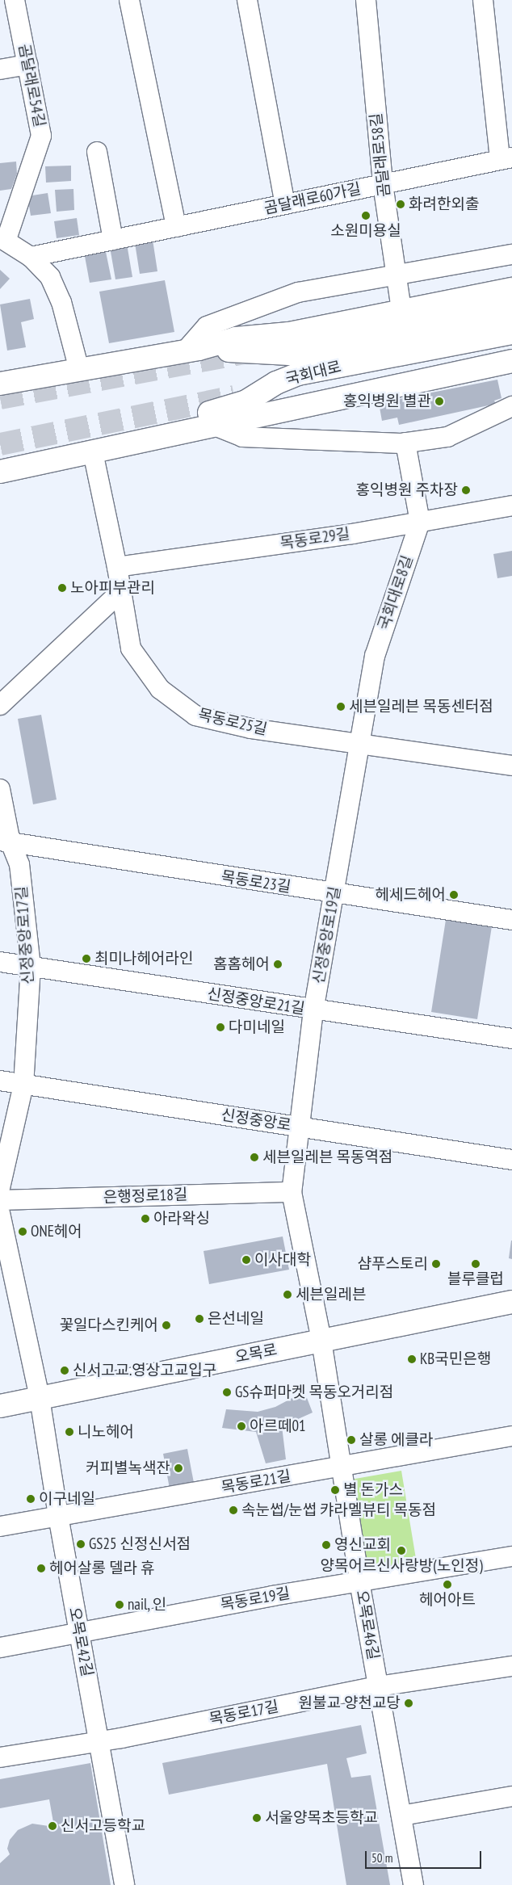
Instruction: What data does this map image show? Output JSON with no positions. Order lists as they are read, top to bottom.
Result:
{
  "streets": {
    "main road": ["국회대로", "오목로"],
    "street": [
      "곰달래로54길",
      "곰달래로58길",
      "곰달래로60가길",
      "목동로29길",
      "국회대로8길",
      "목동로25길",
      "목동로23길",
      "신정중앙로17길",
      "신정중앙로19길",
      "신정중앙로21길",
      "신정중앙로",
      "은행정로18길",
      "목동로21길",
      "목동로19길",
      "오목로46길",
      "오목로42길",
      "목동로17길"
    ]
  },
  "crossings": [
    ["곰달래로58길", "곰달래로60가길"],
    ["국회대로", "목동로25길"],
    ["목동로29길", "국회대로8길"],
    ["목동로29길", "목동로25길"],
    ["국회대로8길", "목동로25길"],
    ["국회대로8길", "신정중앙로19길"],
    ["목동로25길", "신정중앙로19길"],
    ["목동로23길", "신정중앙로17길"],
    ["목동로23길", "신정중앙로19길"],
    ["신정중앙로17길", "신정중앙로21길"],
    ["신정중앙로17길", "신정중앙로"],
    ["신정중앙로19길", "신정중앙로21길"],
    ["신정중앙로19길", "신정중앙로"],
    ["신정중앙로19길", "은행정로18길"],
    ["신정중앙로19길", "오목로46길"],
    ["은행정로18길", "오목로46길"],
    ["오목로", "오목로46길"],
    ["오목로", "오목로42길"],
    ["목동로21길", "오목로46길"],
    ["목동로21길", "오목로42길"],
    ["목동로19길", "오목로46길"],
    ["목동로19길", "오목로42길"],
    ["오목로46길", "목동로17길"],
    ["오목로42길", "목동로17길"]
  ],
  "places": [
    "화려한외출",
    "소원미용실",
    "홍익병원 별관",
    "홍익병원 주차장",
    "노아피부관리",
    "세븐일레븐 목동센터점",
    "헤세드헤어",
    "최미나헤어라인",
    "홈홈헤어",
    "다미네일",
    "세븐일레븐 목동역점",
    "아라왁싱",
    "ONE헤어",
    "이사대학",
    "샴푸스토리",
    "블루클럽",
    "세븐일레븐",
    "은선네일",
    "꽃일다스킨케어",
    "KB국민은행",
    "신서고교.영상고교입구",
    "GS슈퍼마켓 목동오거리점",
    "아르떼01",
    "니노헤어",
    "살롱 에클라",
    "커피별녹색잔",
    "별 돈가스",
    "이구네일",
    "속눈썹/눈썹 캬라멜뷰티 목동점",
    "GS25 신정신서점",
    "영신교회",
    "양목어르신사랑방(노인정)",
    "헤어살롱 델라 휴",
    "헤어아트",
    "nail, 인",
    "원불교 양천교당",
    "서울양목초등학교",
    "신서고등학교"
  ],
  "scale_bar": "50 m"
}
